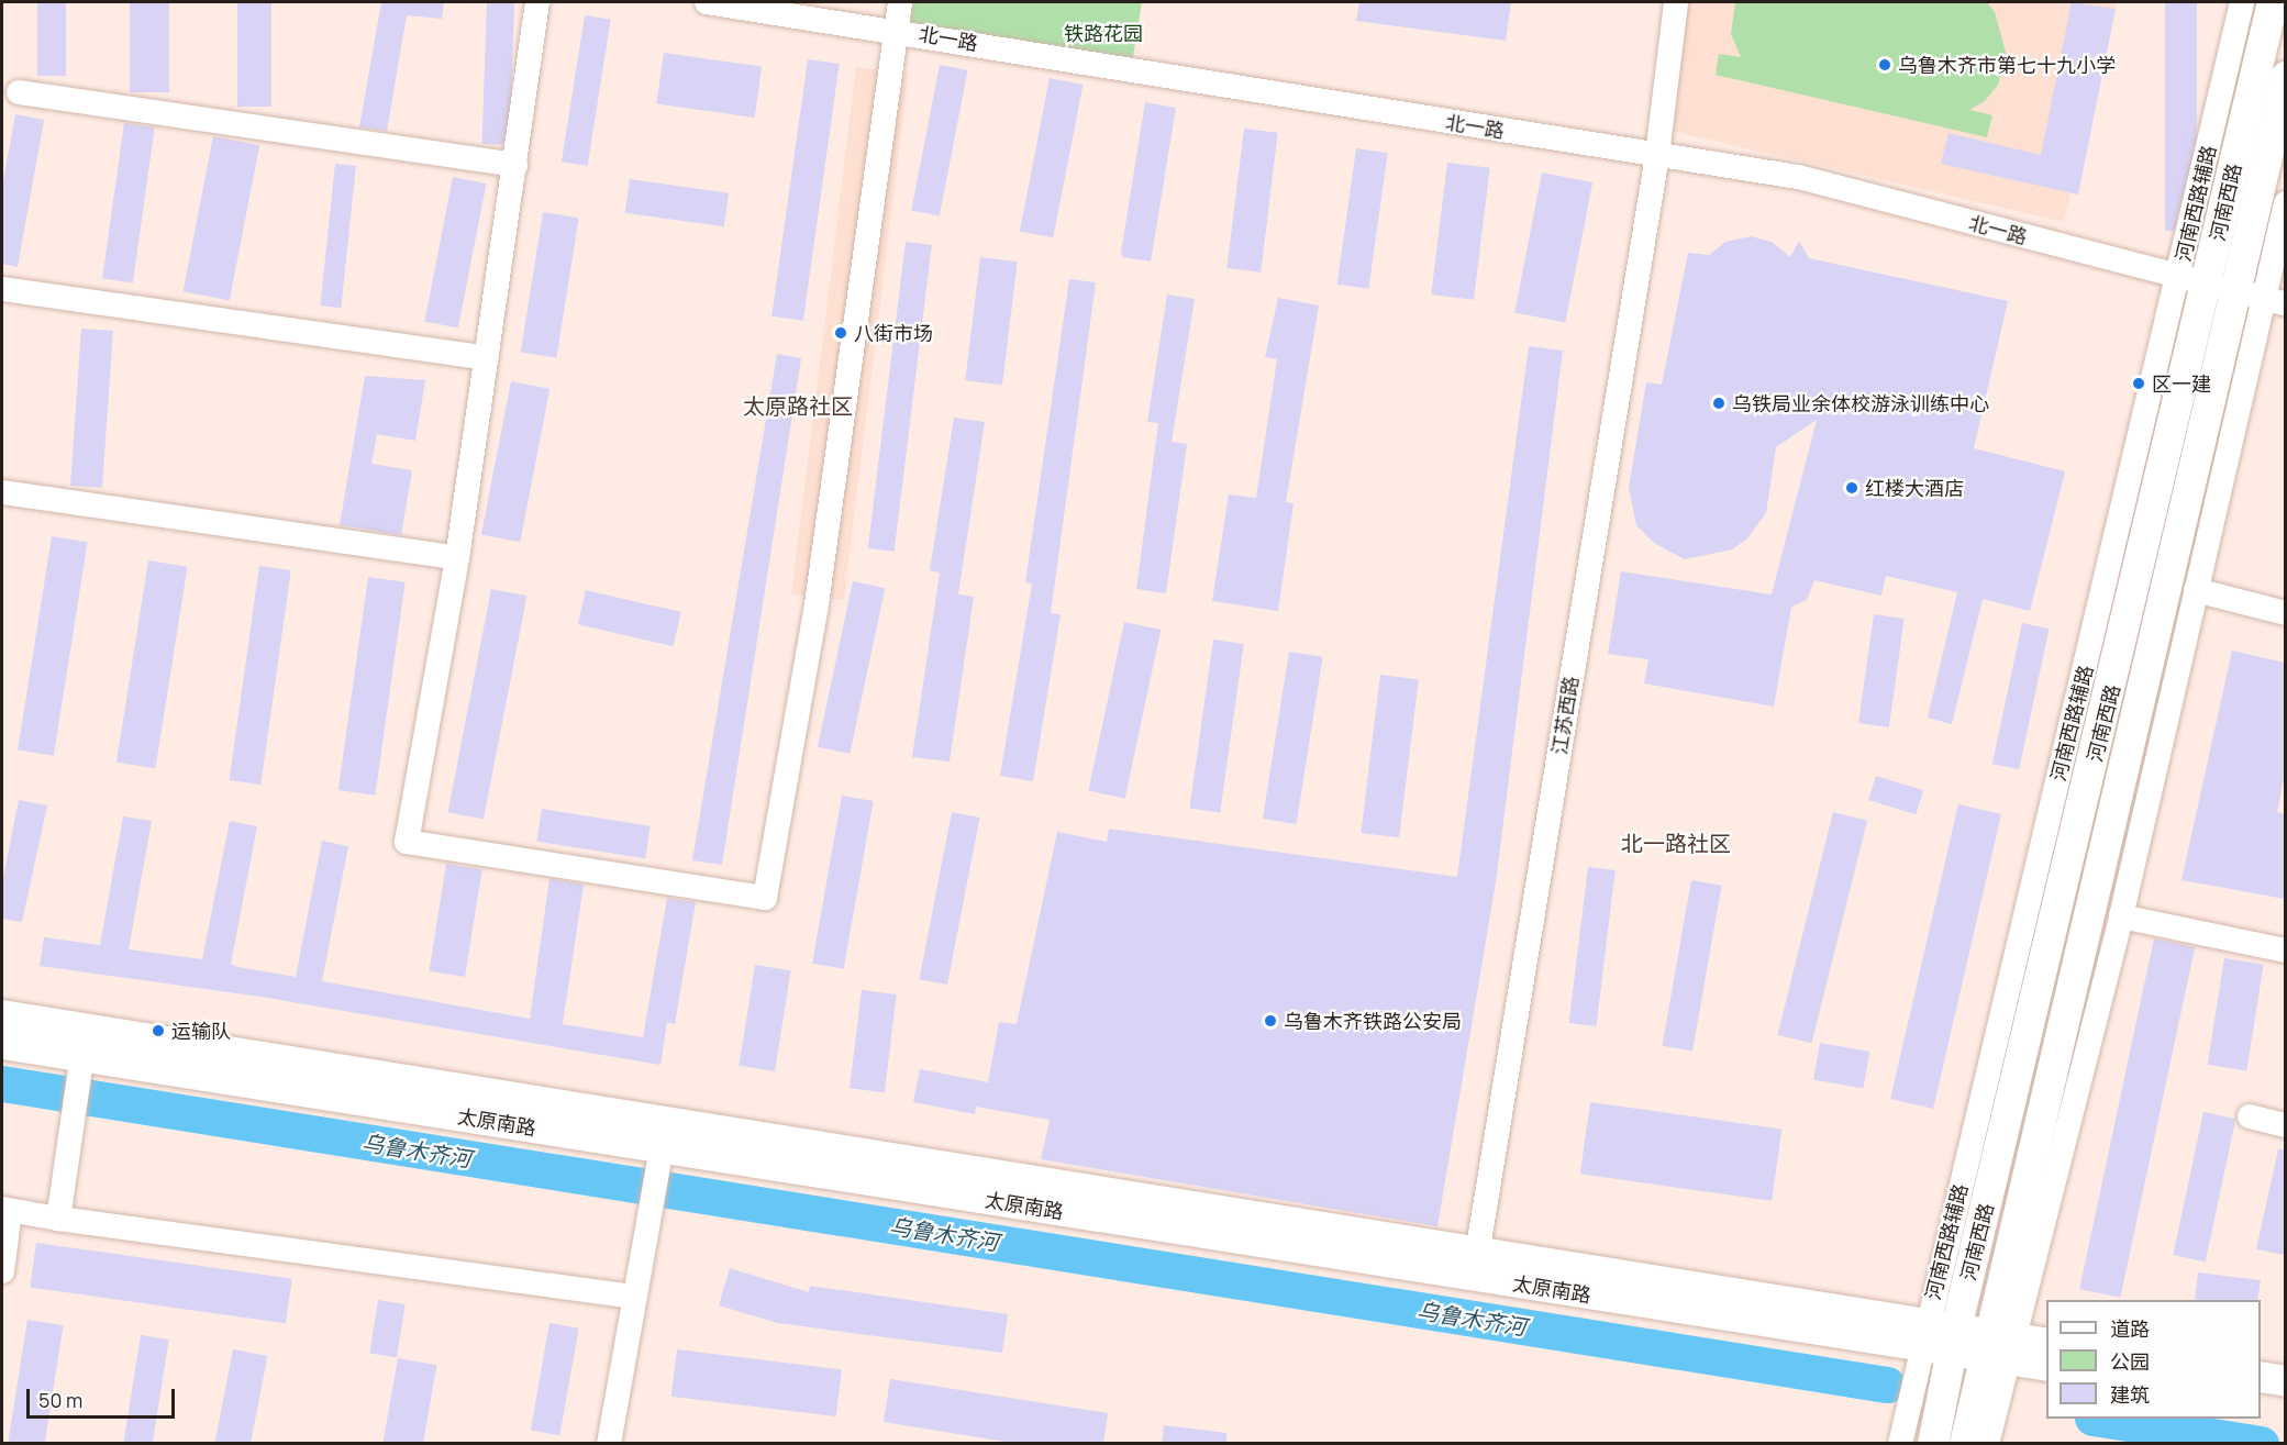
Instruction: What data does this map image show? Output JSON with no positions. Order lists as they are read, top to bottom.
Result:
{
  "streets": {
    "main road": ["河南西路", "太原南路"],
    "street": ["北一路", "河南西路辅路", "江苏西路"]
  },
  "crossings": [
    ["北一路", "河南西路"],
    ["北一路", "河南西路辅路"],
    ["北一路", "江苏西路"],
    ["河南西路", "河南西路辅路"],
    ["河南西路", "太原南路"],
    ["河南西路辅路", "太原南路"],
    ["江苏西路", "太原南路"]
  ],
  "districts": ["太原路社区", "北一路社区"],
  "water": ["乌鲁木齐河"],
  "parks": ["铁路花园"],
  "places": [
    "乌鲁木齐市第七十九小学",
    "八街市场",
    "区一建",
    "乌铁局业余体校游泳训练中心",
    "红楼大酒店",
    "乌鲁木齐铁路公安局",
    "运输队"
  ],
  "legend": ["道路", "公园", "建筑"],
  "scale_bar": "50 m"
}
